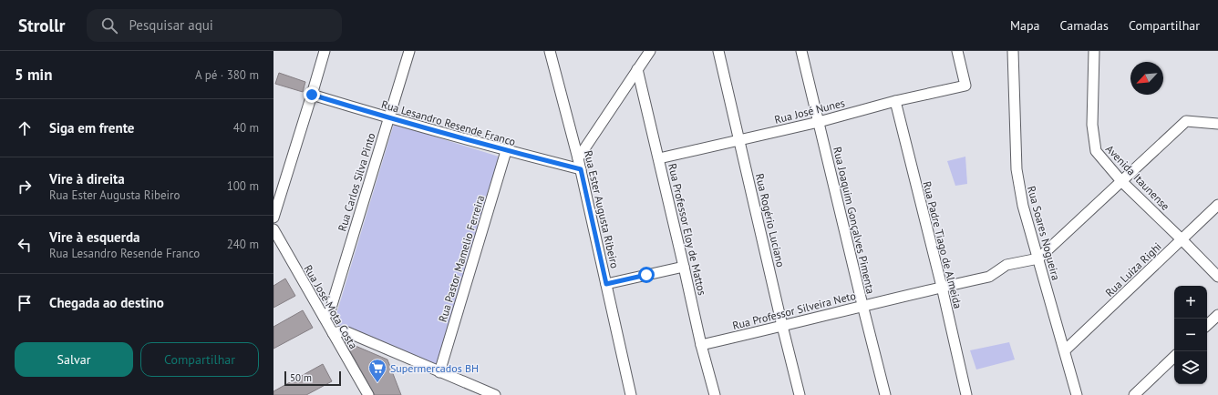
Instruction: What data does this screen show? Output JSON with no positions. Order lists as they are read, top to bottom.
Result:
{
  "streets": {
    "street": [
      "Rua José Nunes",
      "Rua Lesandro Resende Franco",
      "Avenida Itaunense",
      "Rua Carlos Silva Pinto",
      "Rua Ester Augusta Ribeiro",
      "Rua Rogério Luciano",
      "Rua Joaquim Gonçalves Pimenta",
      "Rua Professor Eloy de Mattos",
      "Rua Soares Nogueira",
      "Rua Padre Tiago de Almeida",
      "Rua Pastor Mamelio Ferreira",
      "Rua Luiza Righi",
      "Rua José Mota Costa",
      "Rua Professor Silveira Neto"
    ]
  },
  "crossings": [
    ["Rua José Nunes", "Rua Rogério Luciano"],
    ["Rua José Nunes", "Rua Joaquim Gonçalves Pimenta"],
    ["Rua José Nunes", "Rua Professor Eloy de Mattos"],
    ["Rua José Nunes", "Rua Padre Tiago de Almeida"],
    ["Rua Lesandro Resende Franco", "Rua Carlos Silva Pinto"],
    ["Rua Lesandro Resende Franco", "Rua Ester Augusta Ribeiro"],
    ["Rua Lesandro Resende Franco", "Rua Pastor Mamelio Ferreira"],
    ["Avenida Itaunense", "Rua Luiza Righi"],
    ["Rua Carlos Silva Pinto", "Rua José Mota Costa"],
    ["Rua Rogério Luciano", "Rua Professor Silveira Neto"],
    ["Rua Joaquim Gonçalves Pimenta", "Rua Professor Silveira Neto"],
    ["Rua Professor Eloy de Mattos", "Rua Professor Silveira Neto"],
    ["Rua Soares Nogueira", "Rua Luiza Righi"],
    ["Rua Soares Nogueira", "Rua Professor Silveira Neto"],
    ["Rua Padre Tiago de Almeida", "Rua Professor Silveira Neto"]
  ],
  "places": {
    "supermarket": ["Supermercados BH"]
  },
  "scale_bar": "50 m",
  "north": "bottom left",
  "page": {
    "header": "Strollr",
    "search": "Pesquisar aqui",
    "nav": ["Mapa", "Camadas", "Compartilhar"],
    "heading": ["5 min", "A pé · 380 m"],
    "list": [
      ["Siga em frente", "40 m"],
      ["Vire à direita", "Rua Ester Augusta Ribeiro", "100 m"],
      ["Vire à esquerda", "Rua Lesandro Resende Franco", "240 m"],
      "Chegada ao destino"
    ],
    "map_buttons": ["+", "−"],
    "buttons": ["Salvar", "Compartilhar"],
    "scale": "50 m"
  }
}
